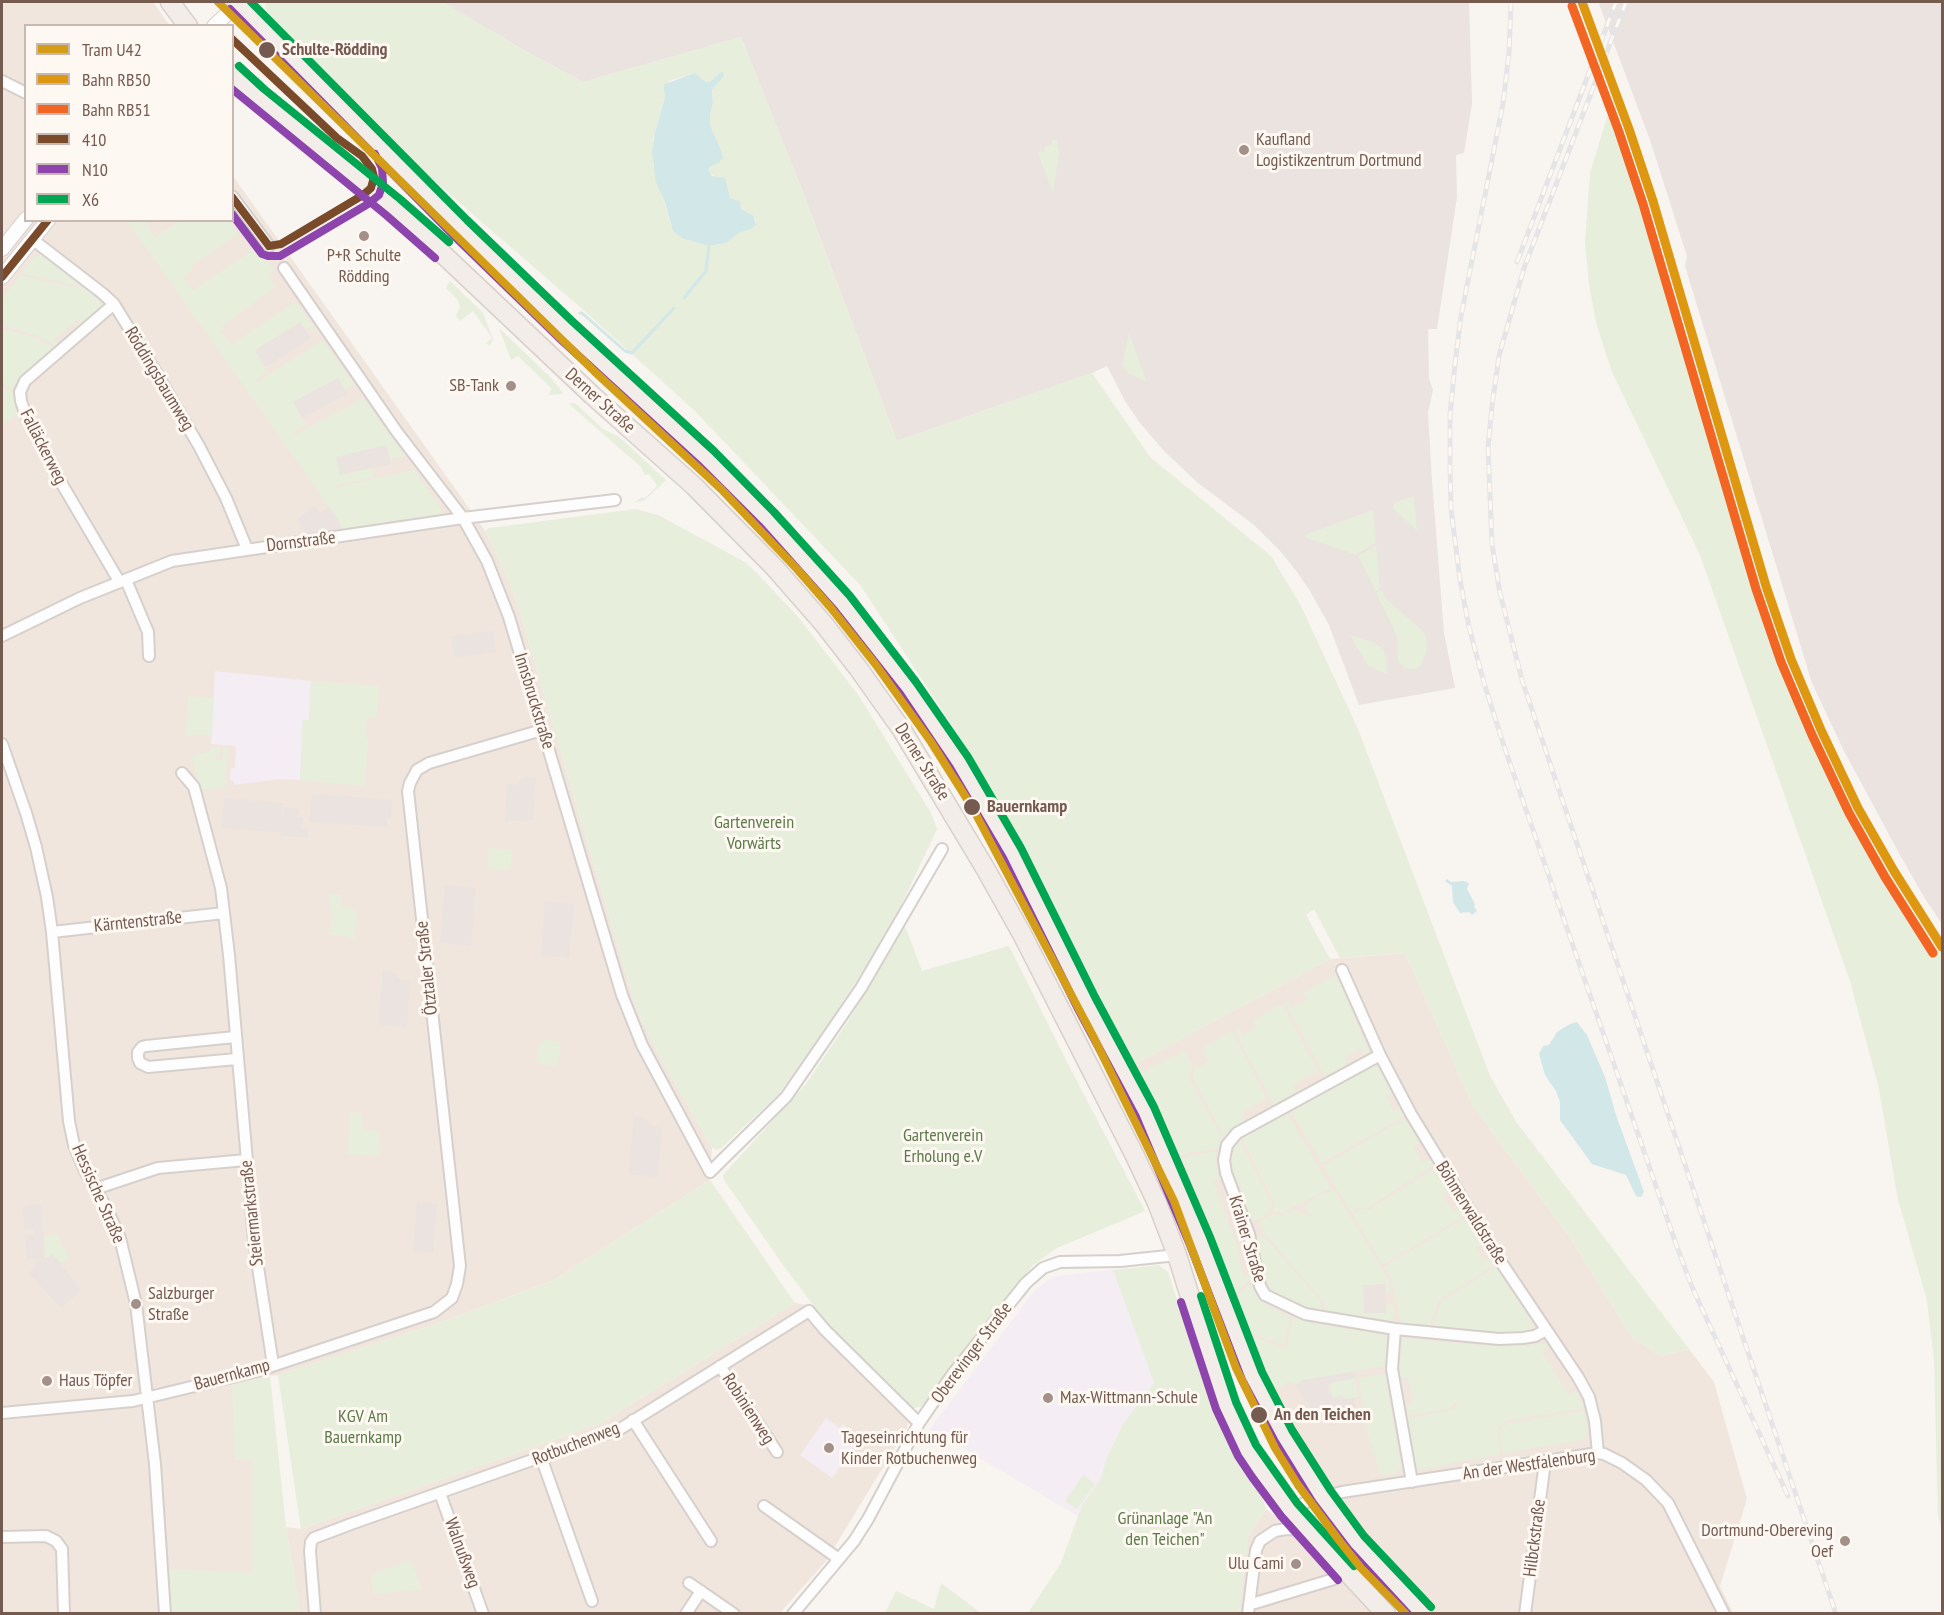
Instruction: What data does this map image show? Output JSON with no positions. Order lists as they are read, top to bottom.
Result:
{
  "streets": {
    "main road": ["Derner Straße"],
    "street": [
      "Röddingsbaumweg",
      "Falläckerweg",
      "Dornstraße",
      "Innsbruckstraße",
      "Kärntenstraße",
      "Ötztaler Straße",
      "Hessische Straße",
      "Steiermarkstraße",
      "Böhmerwaldstraße",
      "Krainer Straße",
      "Oberevinger Straße",
      "Bauernkamp",
      "Robinienweg",
      "Rotbuchenweg",
      "An der Westfalenburg",
      "Hilbckstraße",
      "Walnußweg"
    ]
  },
  "crossings": [
    ["Röddingsbaumweg", "Falläckerweg"],
    ["Röddingsbaumweg", "Dornstraße"],
    ["Derner Straße", "Oberevinger Straße"],
    ["Derner Straße", "An der Westfalenburg"],
    ["Falläckerweg", "Dornstraße"],
    ["Dornstraße", "Innsbruckstraße"],
    ["Innsbruckstraße", "Ötztaler Straße"],
    ["Kärntenstraße", "Hessische Straße"],
    ["Kärntenstraße", "Steiermarkstraße"],
    ["Ötztaler Straße", "Bauernkamp"],
    ["Hessische Straße", "Bauernkamp"],
    ["Steiermarkstraße", "Bauernkamp"],
    ["Böhmerwaldstraße", "Krainer Straße"],
    ["Böhmerwaldstraße", "An der Westfalenburg"],
    ["Oberevinger Straße", "Rotbuchenweg"],
    ["Robinienweg", "Rotbuchenweg"],
    ["Rotbuchenweg", "Walnußweg"],
    ["An der Westfalenburg", "Hilbckstraße"]
  ],
  "parks": [
    "Gartenverein Vorwärts",
    "Gartenverein Erholung e.V",
    "KGV Am Bauernkamp",
    "Grünanlage \"An den Teichen\""
  ],
  "places": [
    "Schulte-Rödding",
    "Kaufland Logistikzentrum Dortmund",
    "P+R Schulte Rödding",
    "SB-Tank",
    "Bauernkamp",
    "Salzburger Straße",
    "Haus Töpfer",
    "Max-Wittmann-Schule",
    "An den Teichen",
    "Tageseinrichtung für Kinder Rotbuchenweg",
    "Dortmund-Obereving Oef",
    "Ulu Cami"
  ],
  "lines": [
    "tram line U42",
    "rail line RB50",
    "transit line X6",
    "rail line RB51",
    "transit line N10",
    "transit line 410"
  ],
  "legend": [
    "Tram U42",
    "Bahn RB50",
    "Bahn RB51",
    "410",
    "N10",
    "X6"
  ]
}
